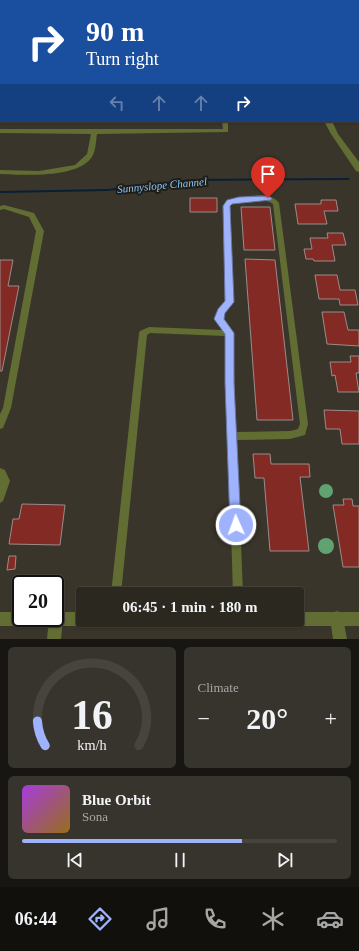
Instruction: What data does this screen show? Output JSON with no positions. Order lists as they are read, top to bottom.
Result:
{
  "water": ["Sunnyslope Channel"],
  "page": {
    "turn": ["90 m", "Turn right"],
    "limit": "20",
    "trip": "06:45 · 1 min · 180 m",
    "tile": "Climate",
    "heat": ["−", "20°", "+"],
    "song": ["Blue Orbit", "Sona"],
    "tabs": "06:44",
    "gauge": ["16", "km/h"]
  }
}
